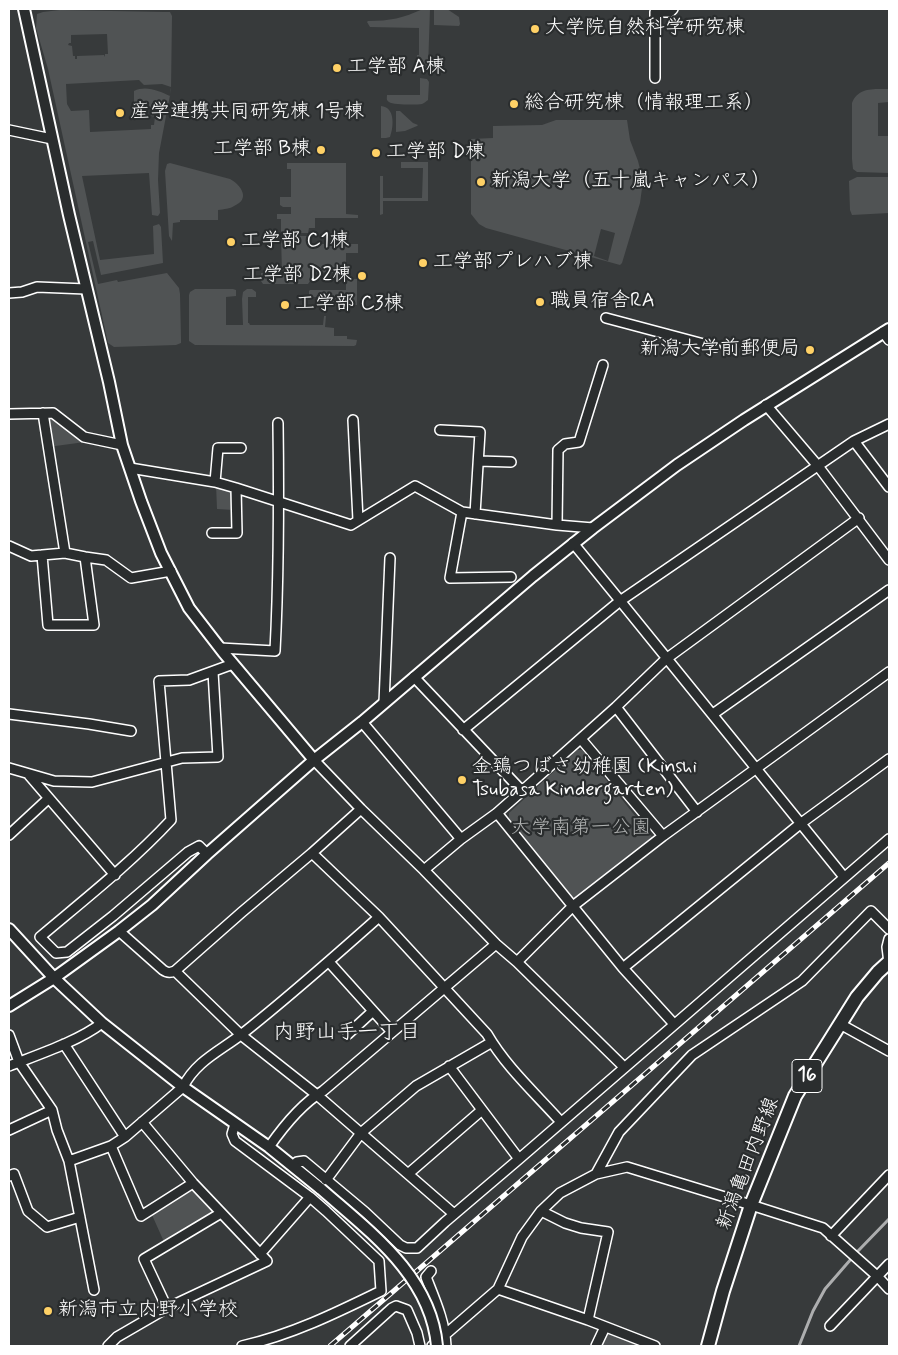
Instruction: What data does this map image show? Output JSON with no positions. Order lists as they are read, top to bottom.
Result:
{
  "streets": {
    "main road": ["16", "新潟亀田内野線"]
  },
  "districts": ["内野山手一丁目"],
  "parks": ["大学南第一公園"],
  "places": [
    "大学院自然科学研究棟",
    "工学部 A棟",
    "総合研究棟（情報理工系）",
    "産学連携共同研究棟 1号棟",
    "工学部 B棟",
    "工学部 D棟",
    "新潟大学（五十嵐キャンパス）",
    "工学部 C1棟",
    "工学部プレハブ棟",
    "工学部 D2棟",
    "職員宿舎RA",
    "工学部 C3棟",
    "新潟大学前郵便局",
    "金鵄つばさ幼稚園 (Kinshi Tsubasa Kindergarten)",
    "新潟市立内野小学校"
  ]
}
